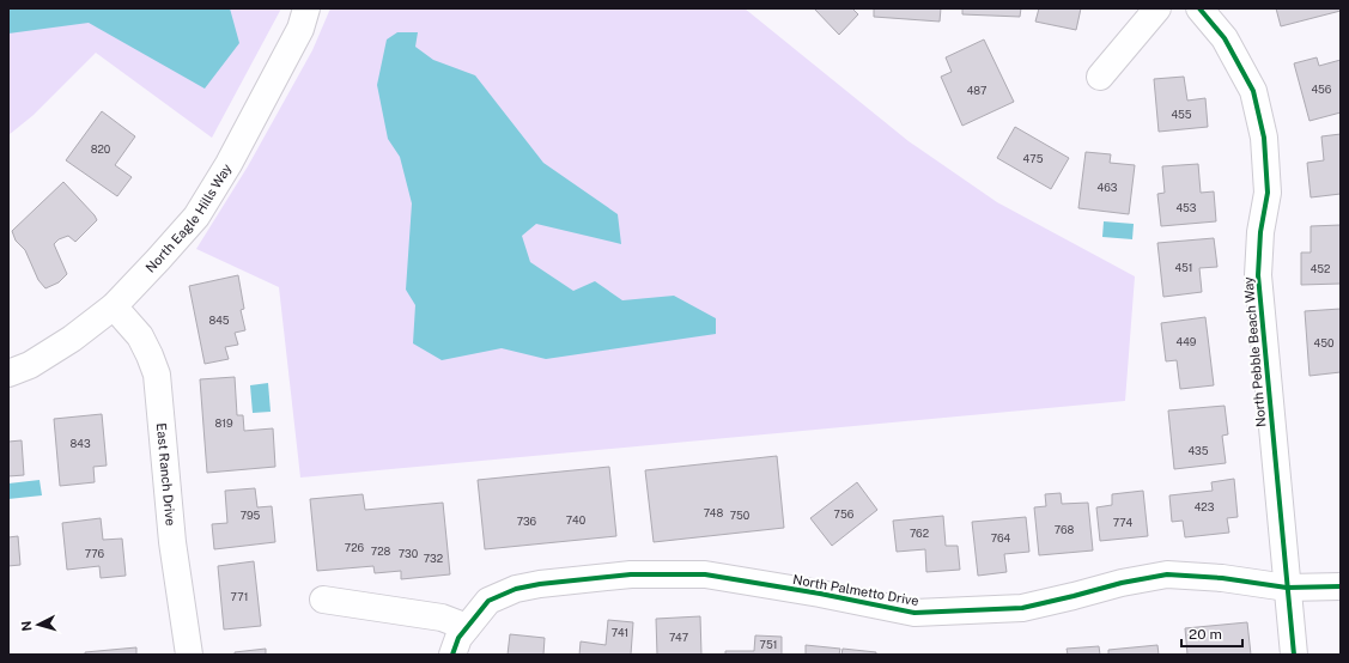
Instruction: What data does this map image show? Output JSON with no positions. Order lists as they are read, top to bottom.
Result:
{
  "streets": {
    "street": [
      "North Eagle Hills Way",
      "North Pebble Beach Way",
      "East Ranch Drive",
      "North Palmetto Drive"
    ]
  },
  "crossings": [
    ["North Eagle Hills Way", "East Ranch Drive"],
    ["North Pebble Beach Way", "North Palmetto Drive"]
  ],
  "house_numbers": [
    "456",
    "487",
    "455",
    "820",
    "475",
    "463",
    "453",
    "451",
    "452",
    "845",
    "449",
    "450",
    "819",
    "843",
    "435",
    "423",
    "748",
    "756",
    "795",
    "750",
    "740",
    "736",
    "774",
    "768",
    "762",
    "764",
    "726",
    "728",
    "776",
    "730",
    "732",
    "771",
    "741",
    "747",
    "751"
  ],
  "scale_bar": "20 m",
  "north": "left"
}
